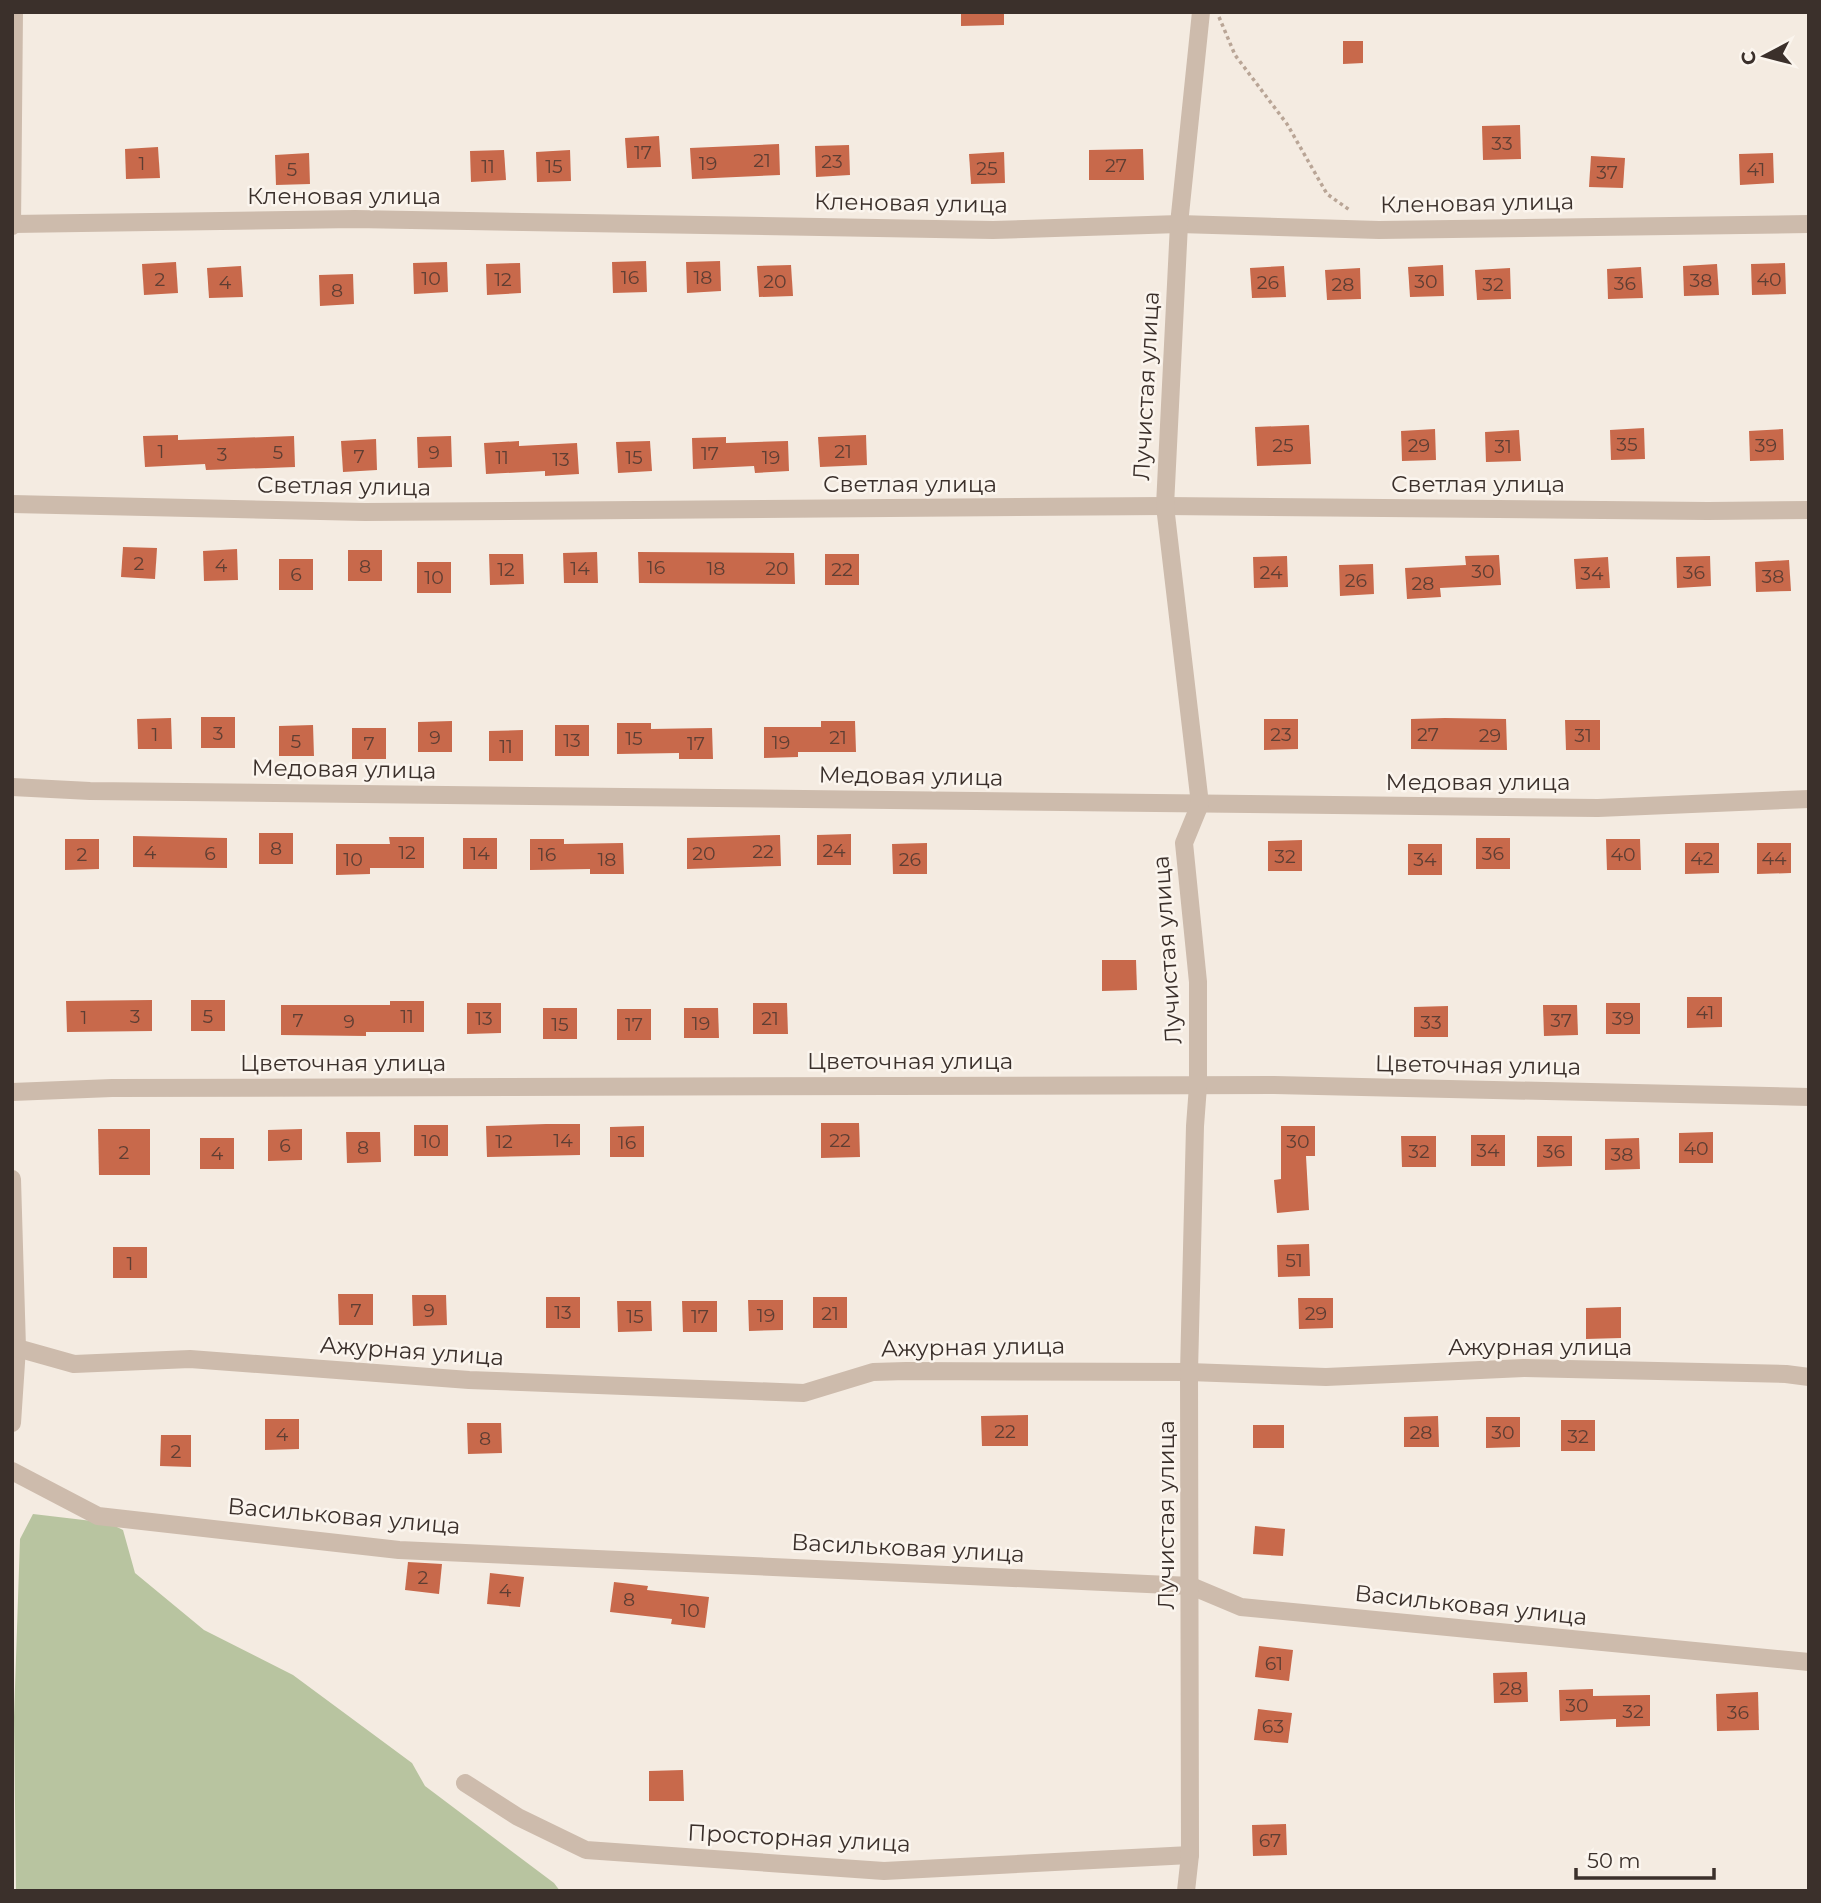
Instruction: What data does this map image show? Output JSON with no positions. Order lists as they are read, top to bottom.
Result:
{
  "streets": {
    "street": [
      "Кленовая улица",
      "Лучистая улица",
      "Светлая улица",
      "Медовая улица",
      "Цветочная улица",
      "Ажурная улица",
      "Васильковая улица",
      "Просторная улица"
    ]
  },
  "crossings": [
    ["Кленовая улица", "Лучистая улица"],
    ["Лучистая улица", "Светлая улица"],
    ["Лучистая улица", "Медовая улица"],
    ["Лучистая улица", "Цветочная улица"],
    ["Лучистая улица", "Ажурная улица"],
    ["Лучистая улица", "Васильковая улица"],
    ["Лучистая улица", "Просторная улица"]
  ],
  "house_numbers": [
    "33",
    "17",
    "21",
    "23",
    "1",
    "19",
    "27",
    "11",
    "15",
    "25",
    "5",
    "41",
    "37",
    "16",
    "18",
    "10",
    "2",
    "12",
    "40",
    "38",
    "20",
    "30",
    "4",
    "26",
    "36",
    "28",
    "32",
    "8",
    "35",
    "25",
    "29",
    "39",
    "31",
    "1",
    "21",
    "5",
    "9",
    "17",
    "3",
    "7",
    "11",
    "15",
    "19",
    "13",
    "2",
    "4",
    "8",
    "16",
    "14",
    "18",
    "20",
    "12",
    "22",
    "30",
    "24",
    "36",
    "34",
    "6",
    "38",
    "10",
    "26",
    "28",
    "3",
    "1",
    "23",
    "27",
    "29",
    "31",
    "9",
    "21",
    "15",
    "13",
    "5",
    "19",
    "7",
    "17",
    "11",
    "8",
    "24",
    "22",
    "4",
    "12",
    "6",
    "14",
    "20",
    "36",
    "2",
    "16",
    "40",
    "32",
    "42",
    "44",
    "10",
    "18",
    "26",
    "34",
    "41",
    "3",
    "5",
    "11",
    "1",
    "13",
    "21",
    "39",
    "7",
    "37",
    "9",
    "33",
    "19",
    "15",
    "17",
    "14",
    "22",
    "10",
    "12",
    "30",
    "16",
    "6",
    "8",
    "40",
    "34",
    "32",
    "36",
    "2",
    "4",
    "38",
    "51",
    "1",
    "7",
    "9",
    "13",
    "21",
    "29",
    "19",
    "15",
    "17",
    "22",
    "28",
    "30",
    "4",
    "32",
    "8",
    "2",
    "2",
    "4",
    "8",
    "10",
    "61",
    "28",
    "30",
    "32",
    "36",
    "63",
    "67"
  ],
  "scale_bar": "50 m",
  "north": "left"
}
